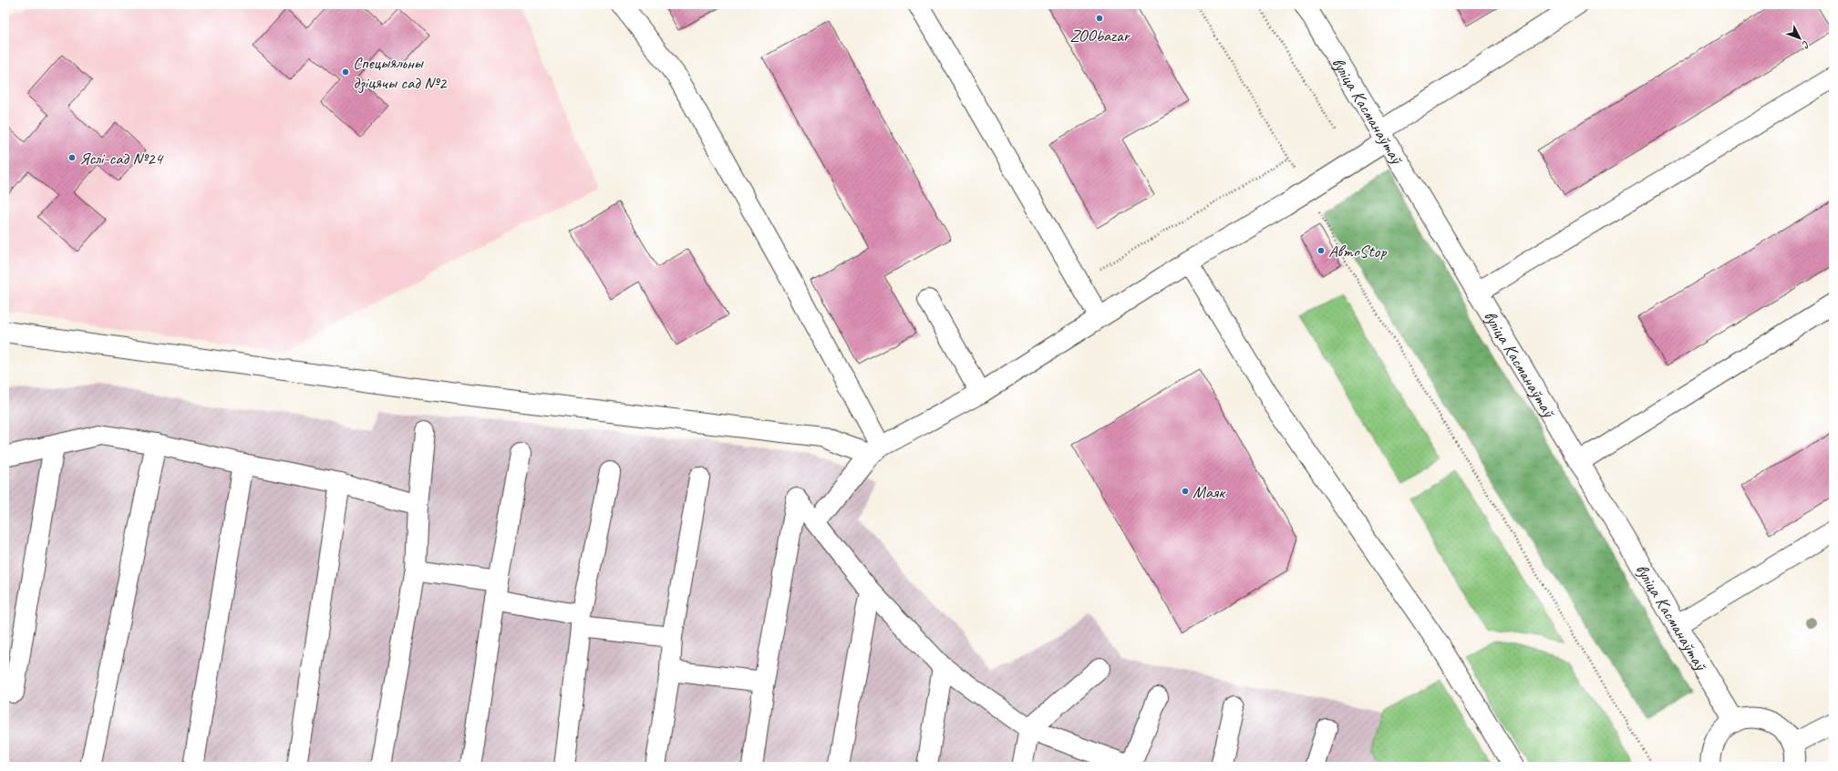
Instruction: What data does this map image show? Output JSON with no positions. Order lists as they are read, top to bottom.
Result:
{
  "streets": {
    "street": ["вуліца Касманаўтаў"]
  },
  "places": [
    "ZOObazar",
    "Спецыяльны дзіцячы сад №2",
    "Яслі-сад №24",
    "АвтоStop",
    "Маяк"
  ],
  "north": "bottom right"
}
